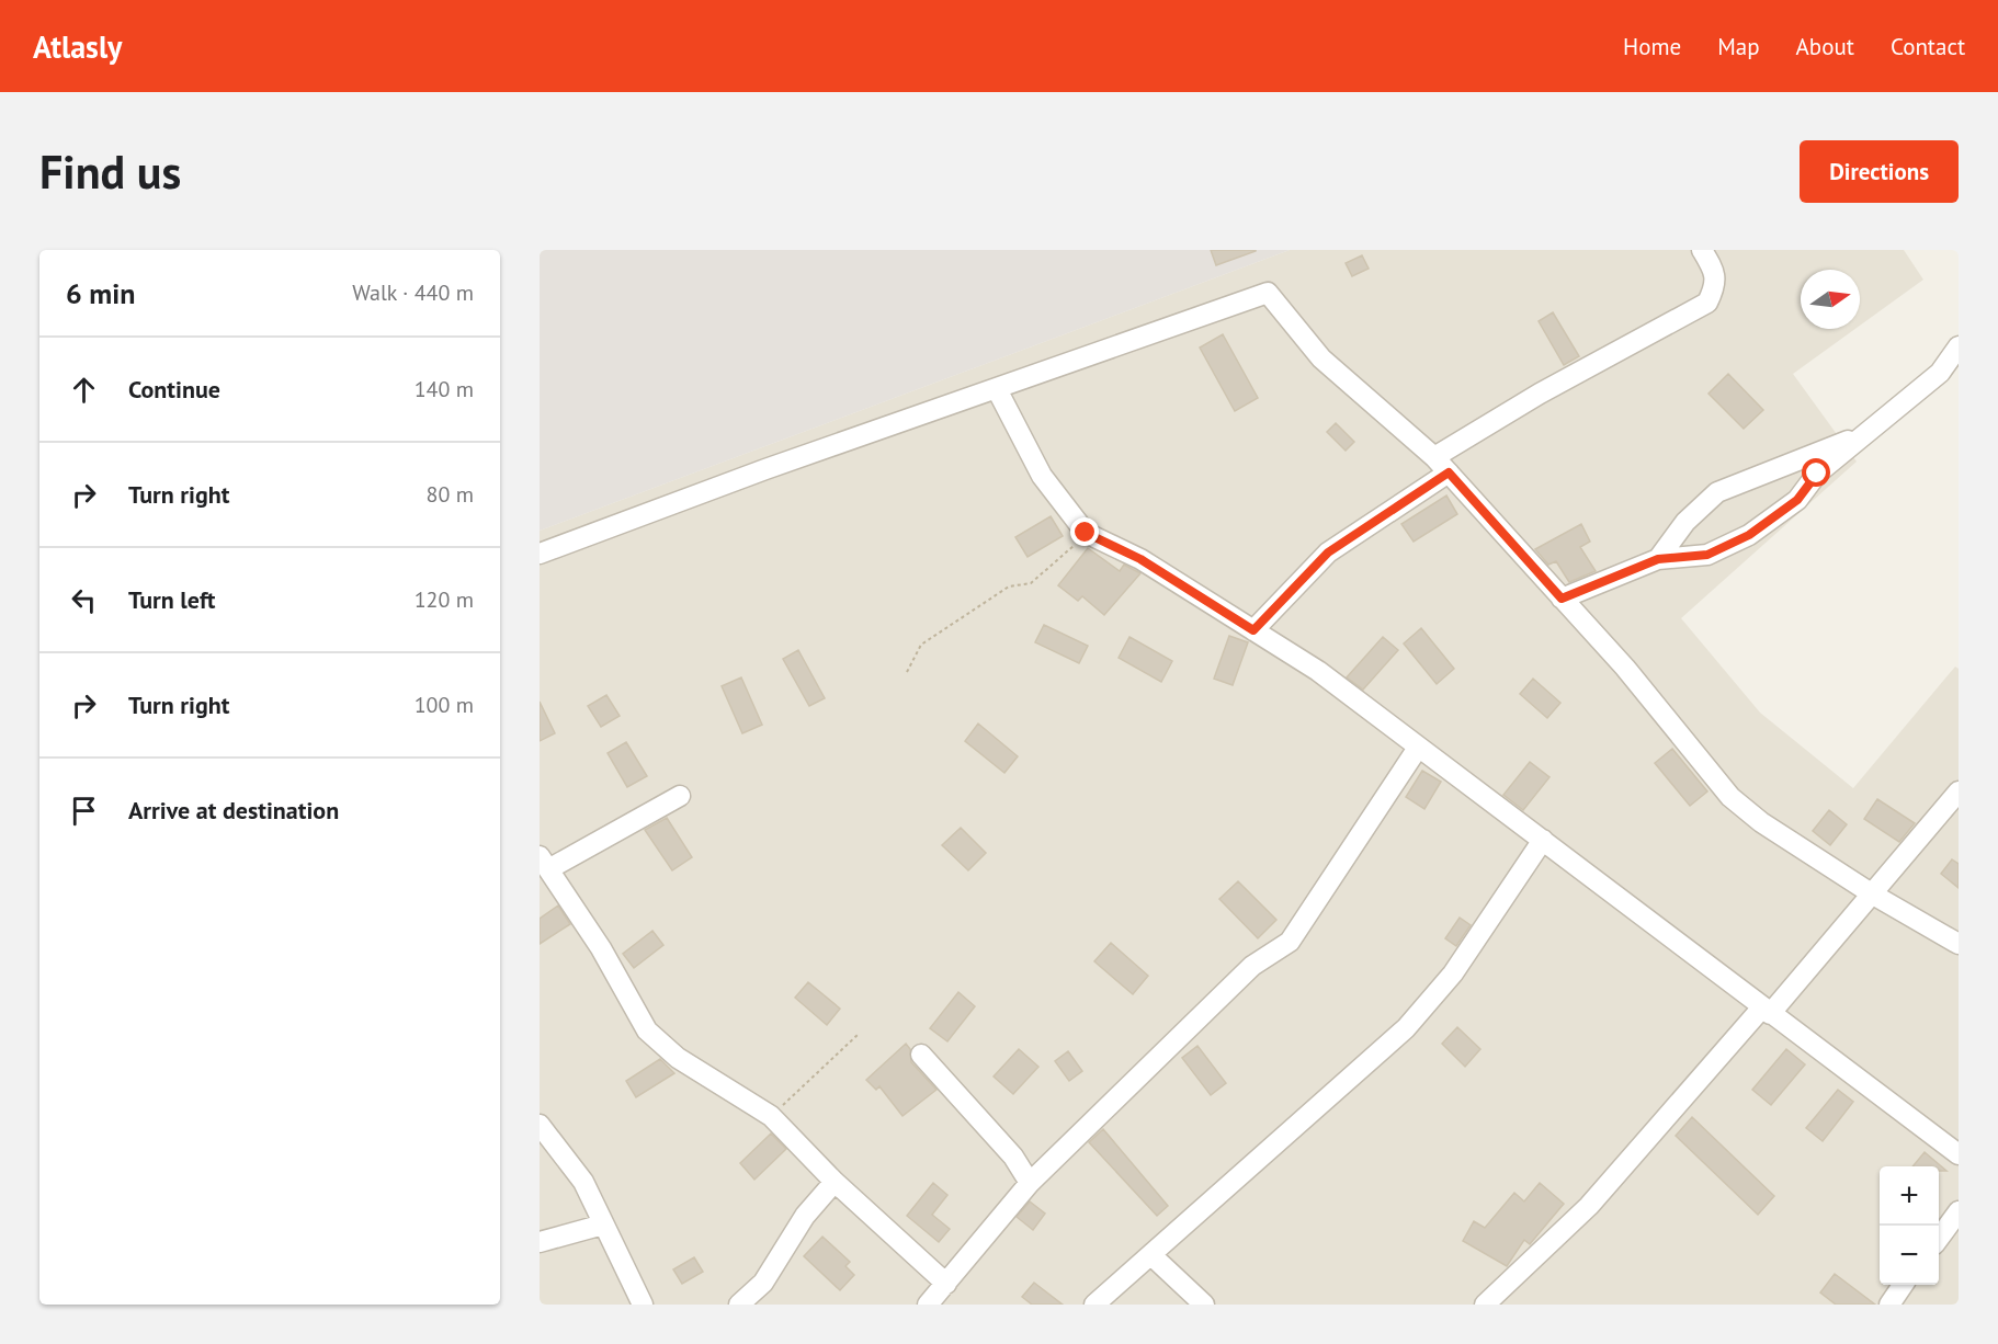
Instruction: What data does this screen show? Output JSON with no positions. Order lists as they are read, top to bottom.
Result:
{
  "north": "right",
  "page": {
    "header": "Atlasly",
    "nav": [
      "Home",
      "Map",
      "About",
      "Contact"
    ],
    "buttons": "Directions",
    "title": "Find us",
    "heading": ["6 min", "Walk · 440 m"],
    "list": [
      ["Continue", "140 m"],
      ["Turn right", "80 m"],
      ["Turn left", "120 m"],
      ["Turn right", "100 m"],
      "Arrive at destination"
    ],
    "map_buttons": ["+", "−"]
  }
}
